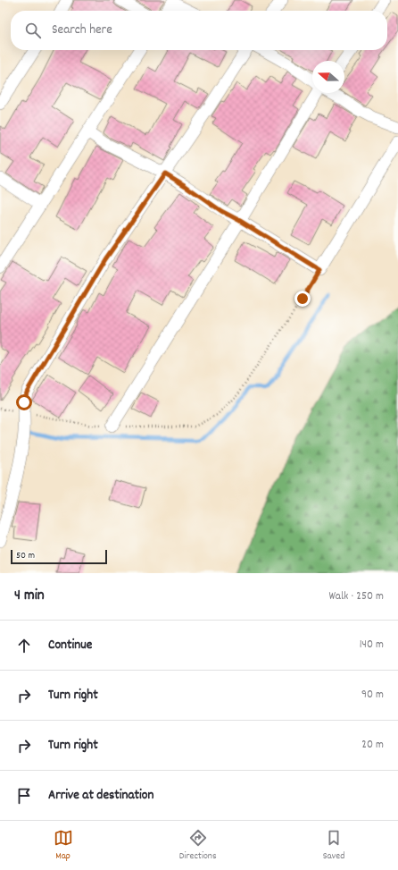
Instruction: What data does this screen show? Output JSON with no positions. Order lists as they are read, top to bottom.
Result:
{
  "scale_bar": "50 m",
  "north": "left",
  "page": {
    "search": "Search here",
    "scale": "50 m",
    "heading": ["4 min", "Walk · 250 m"],
    "list": [
      ["Continue", "140 m"],
      ["Turn right", "90 m"],
      ["Turn right", "20 m"],
      "Arrive at destination"
    ],
    "nav": ["Map", "Directions", "Saved"]
  }
}
